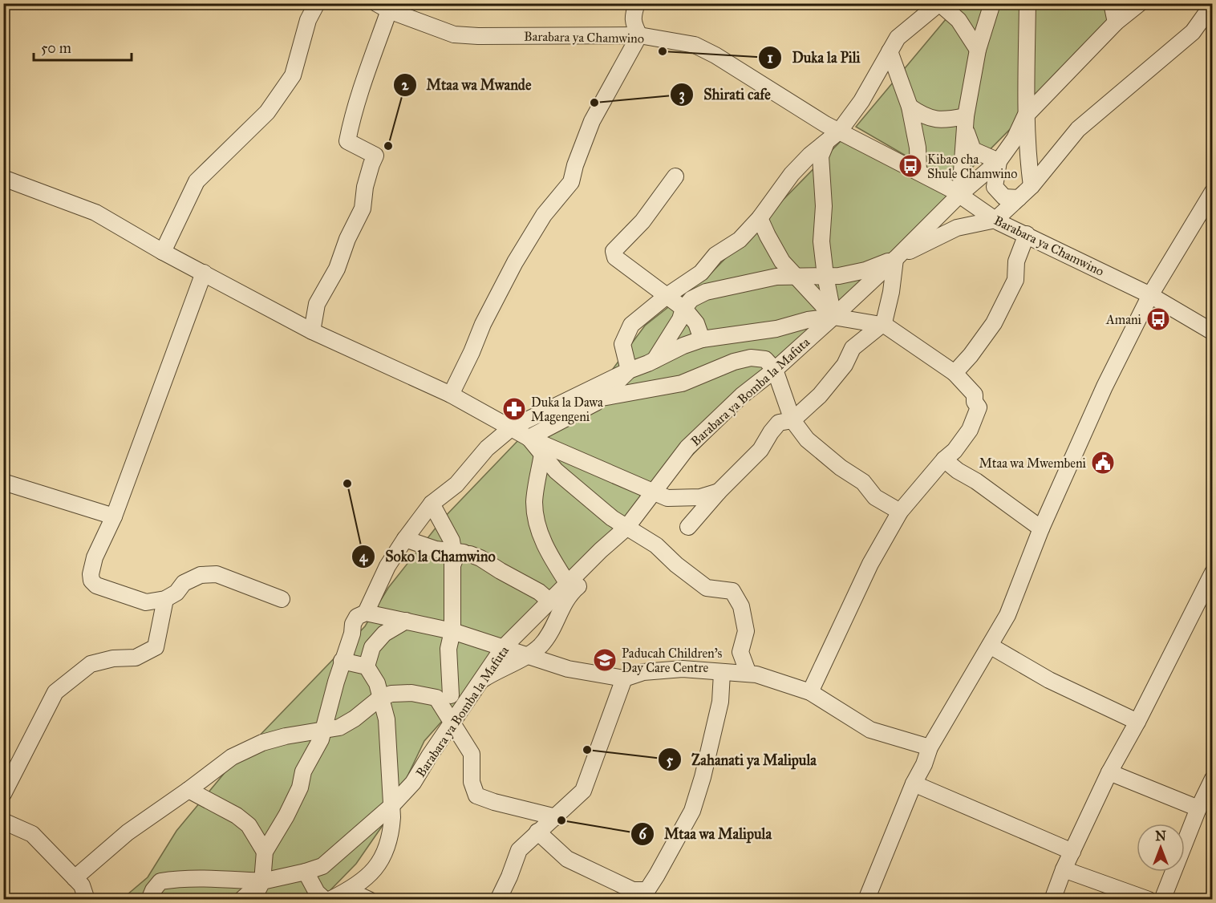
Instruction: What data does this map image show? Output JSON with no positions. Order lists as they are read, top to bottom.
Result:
{
  "streets": {
    "street": ["Barabara ya Chamwino", "Barabara ya Bomba la Mafuta"]
  },
  "crossings": [
    ["Barabara ya Chamwino", "Barabara ya Bomba la Mafuta"]
  ],
  "places": {
    "other": [
      "Duka la Pili",
      "Shirati cafe",
      "Mtaa wa Mwande",
      "Soko la Chamwino",
      "Zahanati ya Malipula",
      "Mtaa wa Malipula"
    ],
    "bus stop": ["Kibao cha Shule Chamwino", "Amani"],
    "pharmacy": ["Duka la Dawa Magengeni"],
    "public building": ["Mtaa wa Mwembeni"],
    "school or university": ["Paducah Children's Day Care Centre"]
  },
  "scale_bar": "50 m",
  "north": "top"
}
